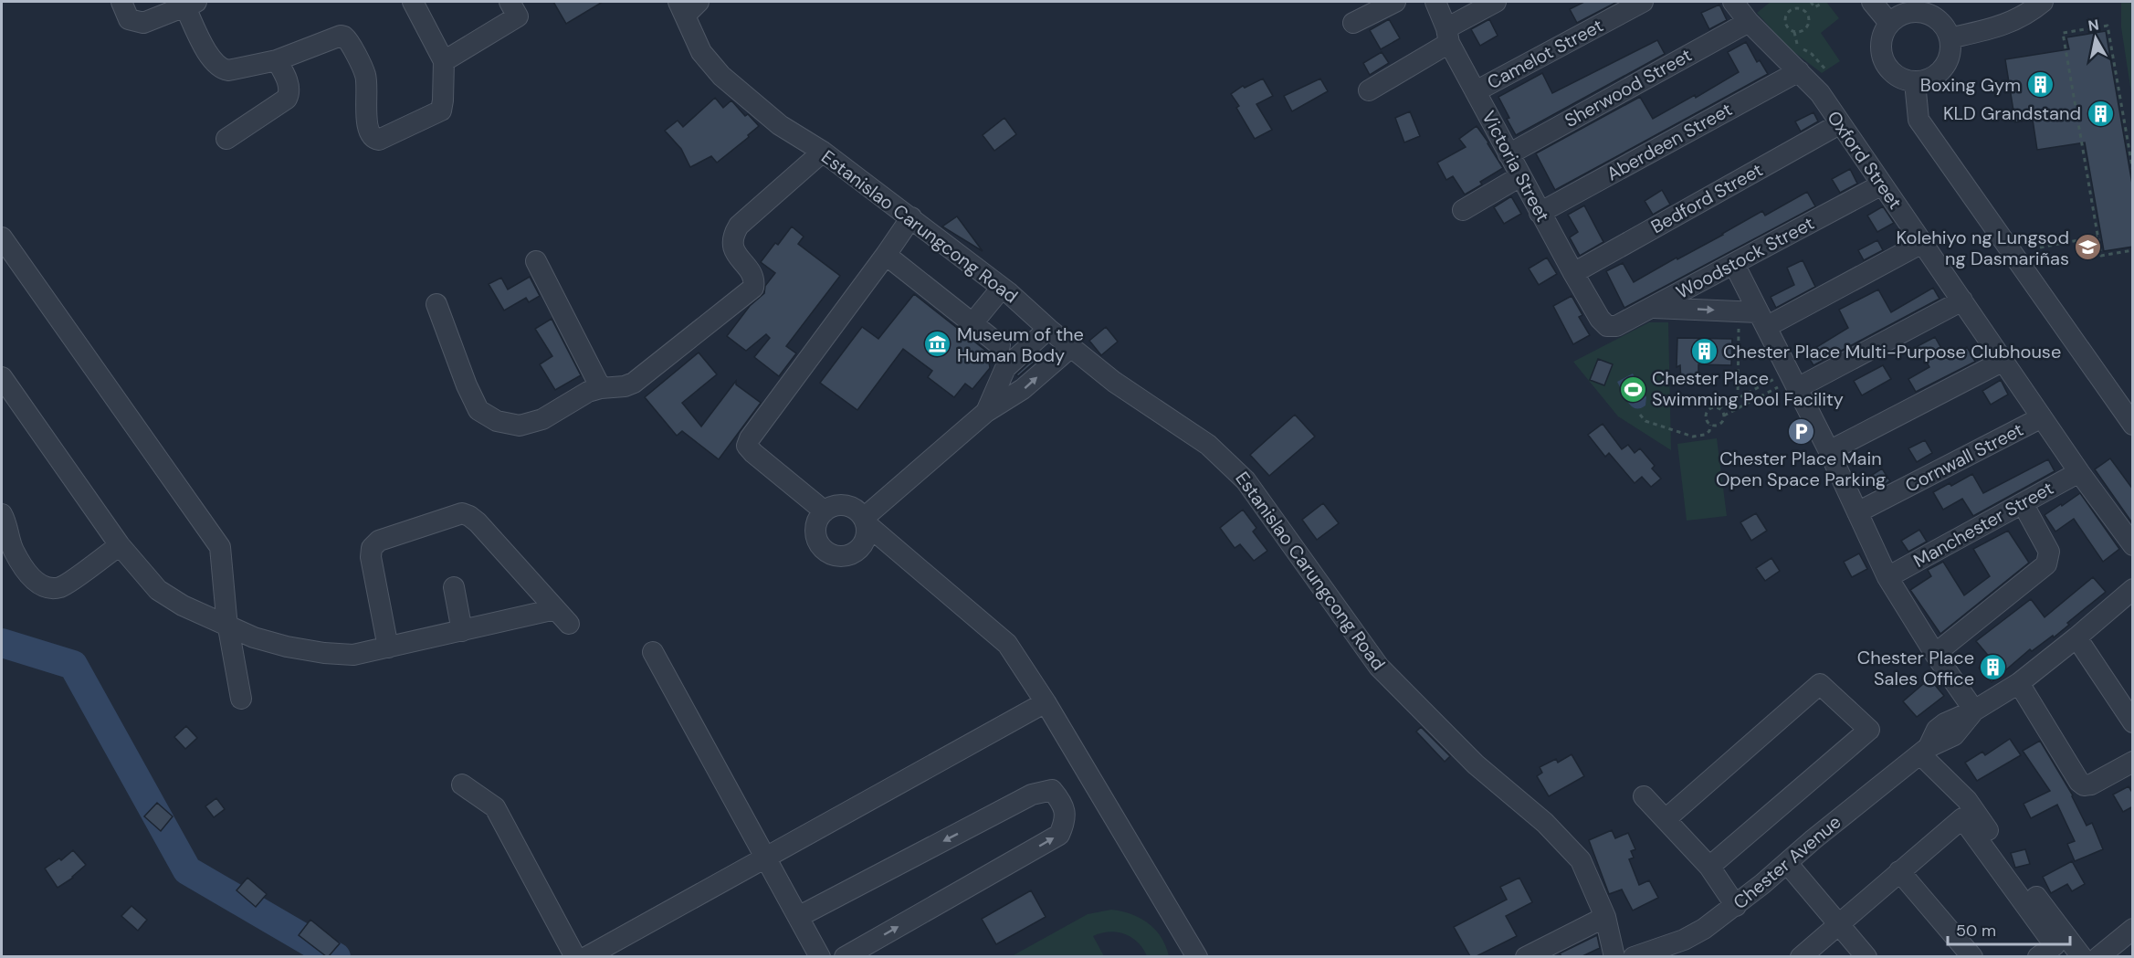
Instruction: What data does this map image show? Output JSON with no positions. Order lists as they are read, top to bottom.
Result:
{
  "streets": {
    "street": [
      "Camelot Street",
      "Sherwood Street",
      "Aberdeen Street",
      "Oxford Street",
      "Victoria Street",
      "Bedford Street",
      "Estanislao Carungcong Road",
      "Woodstock Street",
      "Cornwall Street",
      "Manchester Street",
      "Chester Avenue"
    ]
  },
  "crossings": [
    ["Camelot Street", "Victoria Street"],
    ["Sherwood Street", "Oxford Street"],
    ["Sherwood Street", "Victoria Street"],
    ["Aberdeen Street", "Oxford Street"],
    ["Aberdeen Street", "Victoria Street"],
    ["Oxford Street", "Bedford Street"],
    ["Oxford Street", "Woodstock Street"],
    ["Oxford Street", "Cornwall Street"],
    ["Oxford Street", "Manchester Street"],
    ["Victoria Street", "Bedford Street"],
    ["Victoria Street", "Woodstock Street"]
  ],
  "places": {
    "building": [
      "Boxing Gym",
      "KLD Grandstand",
      "Chester Place Multi-Purpose Clubhouse",
      "Chester Place Sales Office"
    ],
    "school or university": ["Kolehiyo ng Lungsod ng Dasmariñas"],
    "museum": ["Museum of the Human Body"],
    "sports": ["Chester Place Swimming Pool Facility"],
    "parking": ["Chester Place Main Open Space Parking"]
  },
  "scale_bar": "50 m",
  "north": "top"
}
